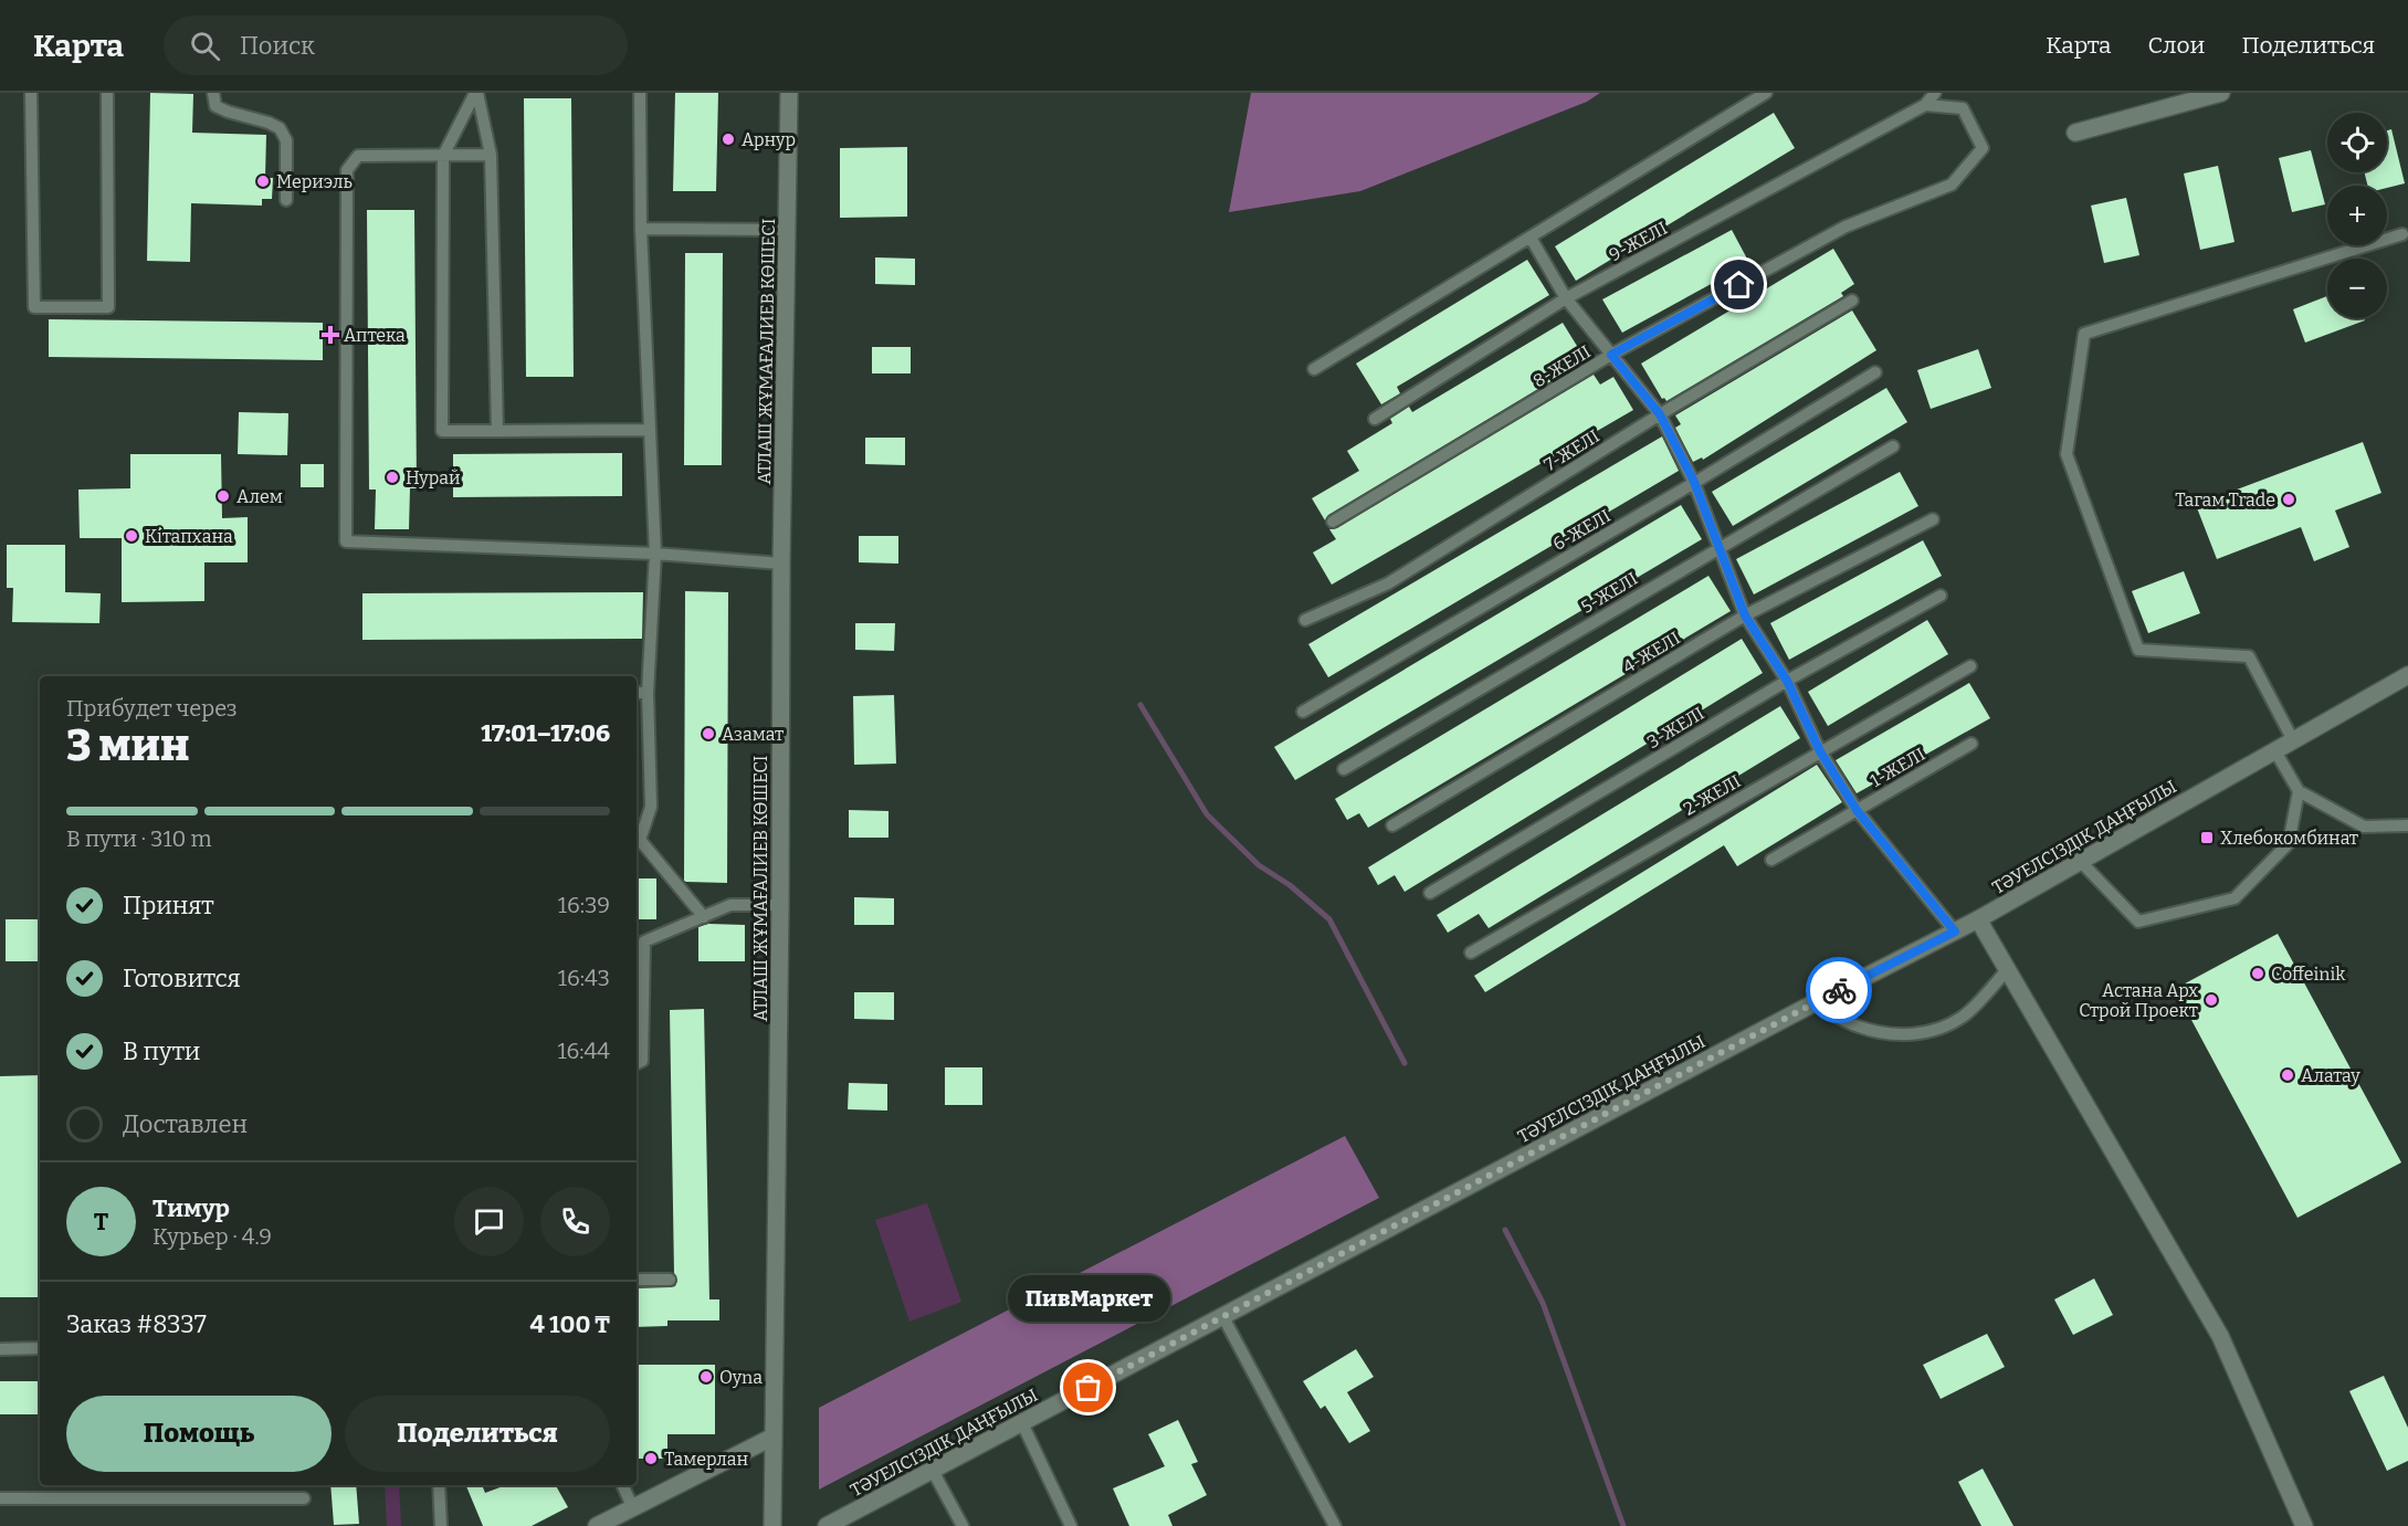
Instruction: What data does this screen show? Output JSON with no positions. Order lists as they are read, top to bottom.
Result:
{
  "streets": {
    "street": ["АТЛАШ ЖҰМАҒАЛИЕВ КӨШЕСІ", "ТӘУЕЛСІЗДІК ДАҢҒЫЛЫ"],
    "lane": [
      "9-ЖЕЛІ",
      "8-ЖЕЛІ",
      "7-ЖЕЛІ",
      "6-ЖЕЛІ",
      "5-ЖЕЛІ",
      "4-ЖЕЛІ",
      "3-ЖЕЛІ",
      "1-ЖЕЛІ",
      "2-ЖЕЛІ"
    ]
  },
  "crossings": [
    ["9-ЖЕЛІ", "8-ЖЕЛІ"]
  ],
  "places": {
    "other": [
      "Арнур",
      "Мериэль",
      "Нурай",
      "Алем",
      "Тагам Trade",
      "Кітапxана",
      "Азамат",
      "Coffeinik",
      "Астана Арх Строй Проект",
      "Алатау",
      "Oyna",
      "ПивМаркет",
      "Тамерлан"
    ],
    "health": ["Аптека"],
    "transit": ["Хлебокомбинат"]
  },
  "page": {
    "header": "Карта",
    "search": "Поиск",
    "nav": ["Карта", "Слои", "Поделиться"],
    "map_buttons": ["+", "−"],
    "heading": ["3 мин", "Прибудет через", "17:01–17:06"],
    "panel": [
      "Тимур",
      "Курьер · 4.9",
      "Заказ #8337",
      "4 100 ₸"
    ],
    "bar": "В пути · 310 m",
    "list": [
      ["Принят", "16:39"],
      ["Готовится", "16:43"],
      ["В пути", "16:44"],
      "Доставлен"
    ],
    "round": "Т",
    "bubble": "ПивМаркет",
    "buttons": ["Помощь", "Поделиться"]
  }
}
